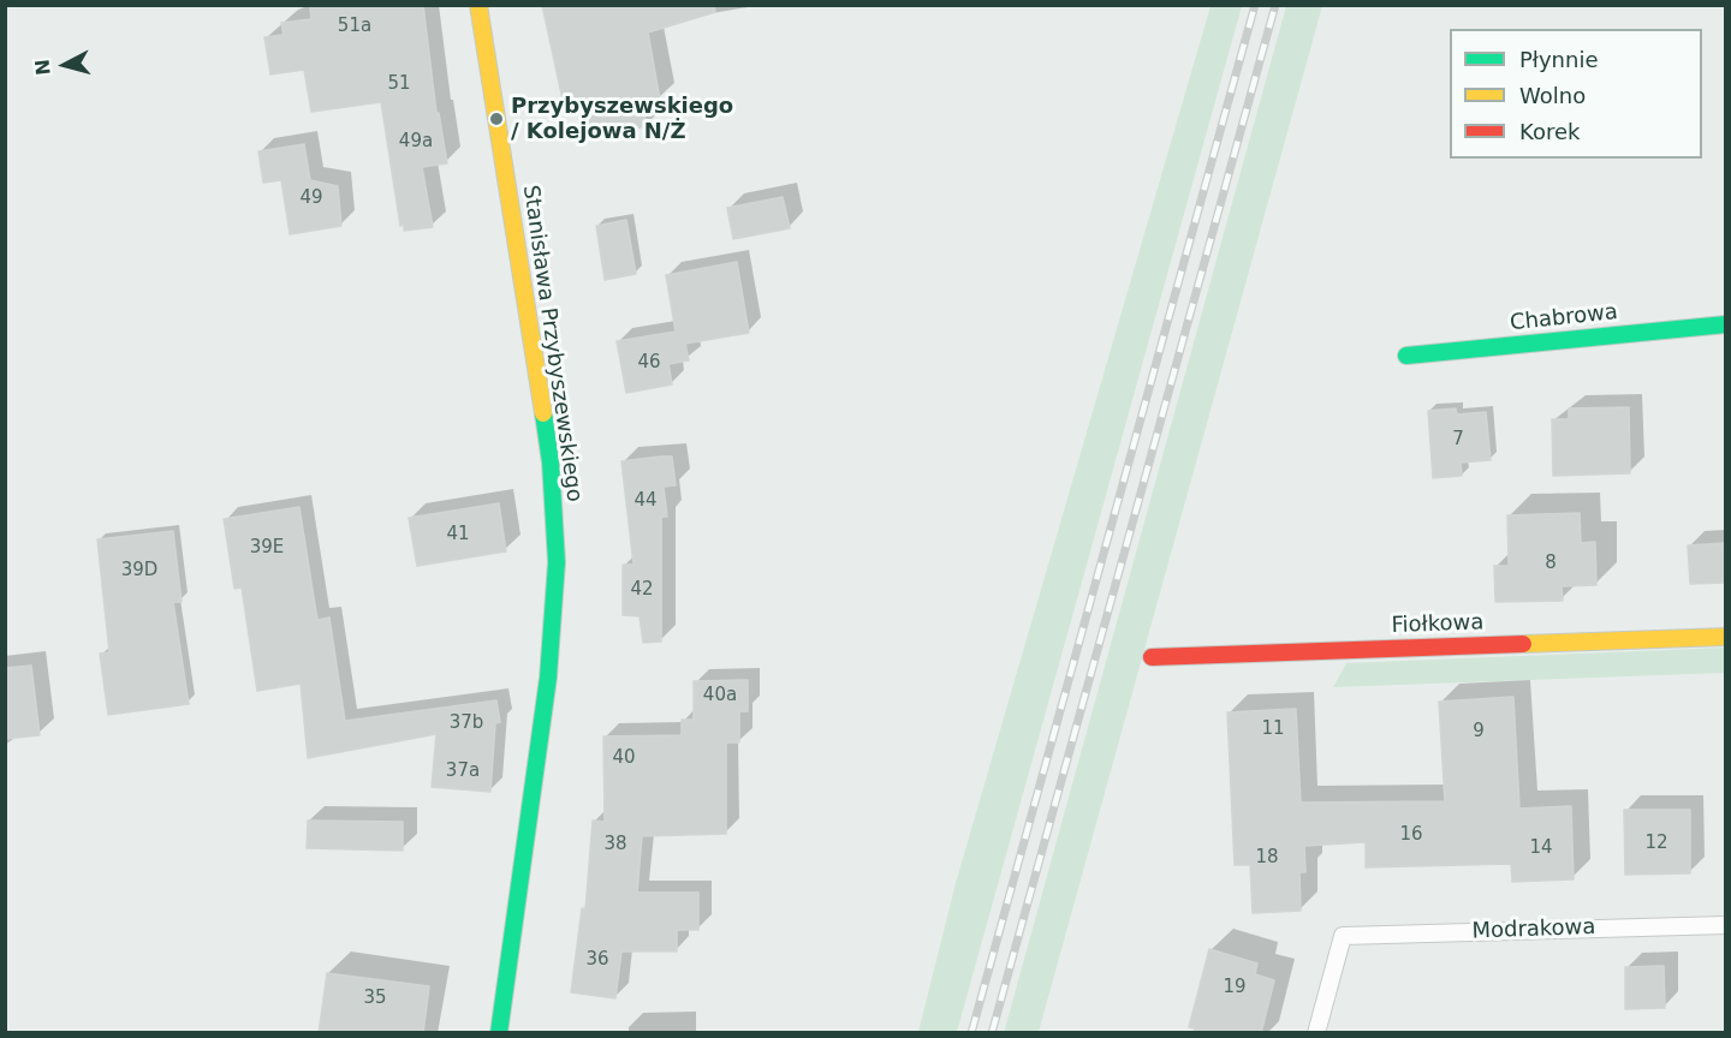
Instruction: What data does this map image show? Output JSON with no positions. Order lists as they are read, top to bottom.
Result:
{
  "streets": {
    "street": ["Chabrowa", "Stanisława Przybyszewskiego", "Fiołkowa"],
    "lane": ["Modrakowa"]
  },
  "places": ["Przybyszewskiego / Kolejowa N/Ż"],
  "house_numbers": [
    "51a",
    "51",
    "49a",
    "49",
    "46",
    "7",
    "44",
    "41",
    "39E",
    "8",
    "39D",
    "42",
    "40a",
    "37b",
    "11",
    "9",
    "40",
    "37a",
    "16",
    "12",
    "38",
    "14",
    "18",
    "36",
    "19",
    "35"
  ],
  "legend": ["Płynnie", "Wolno", "Korek"],
  "north": "left"
}
